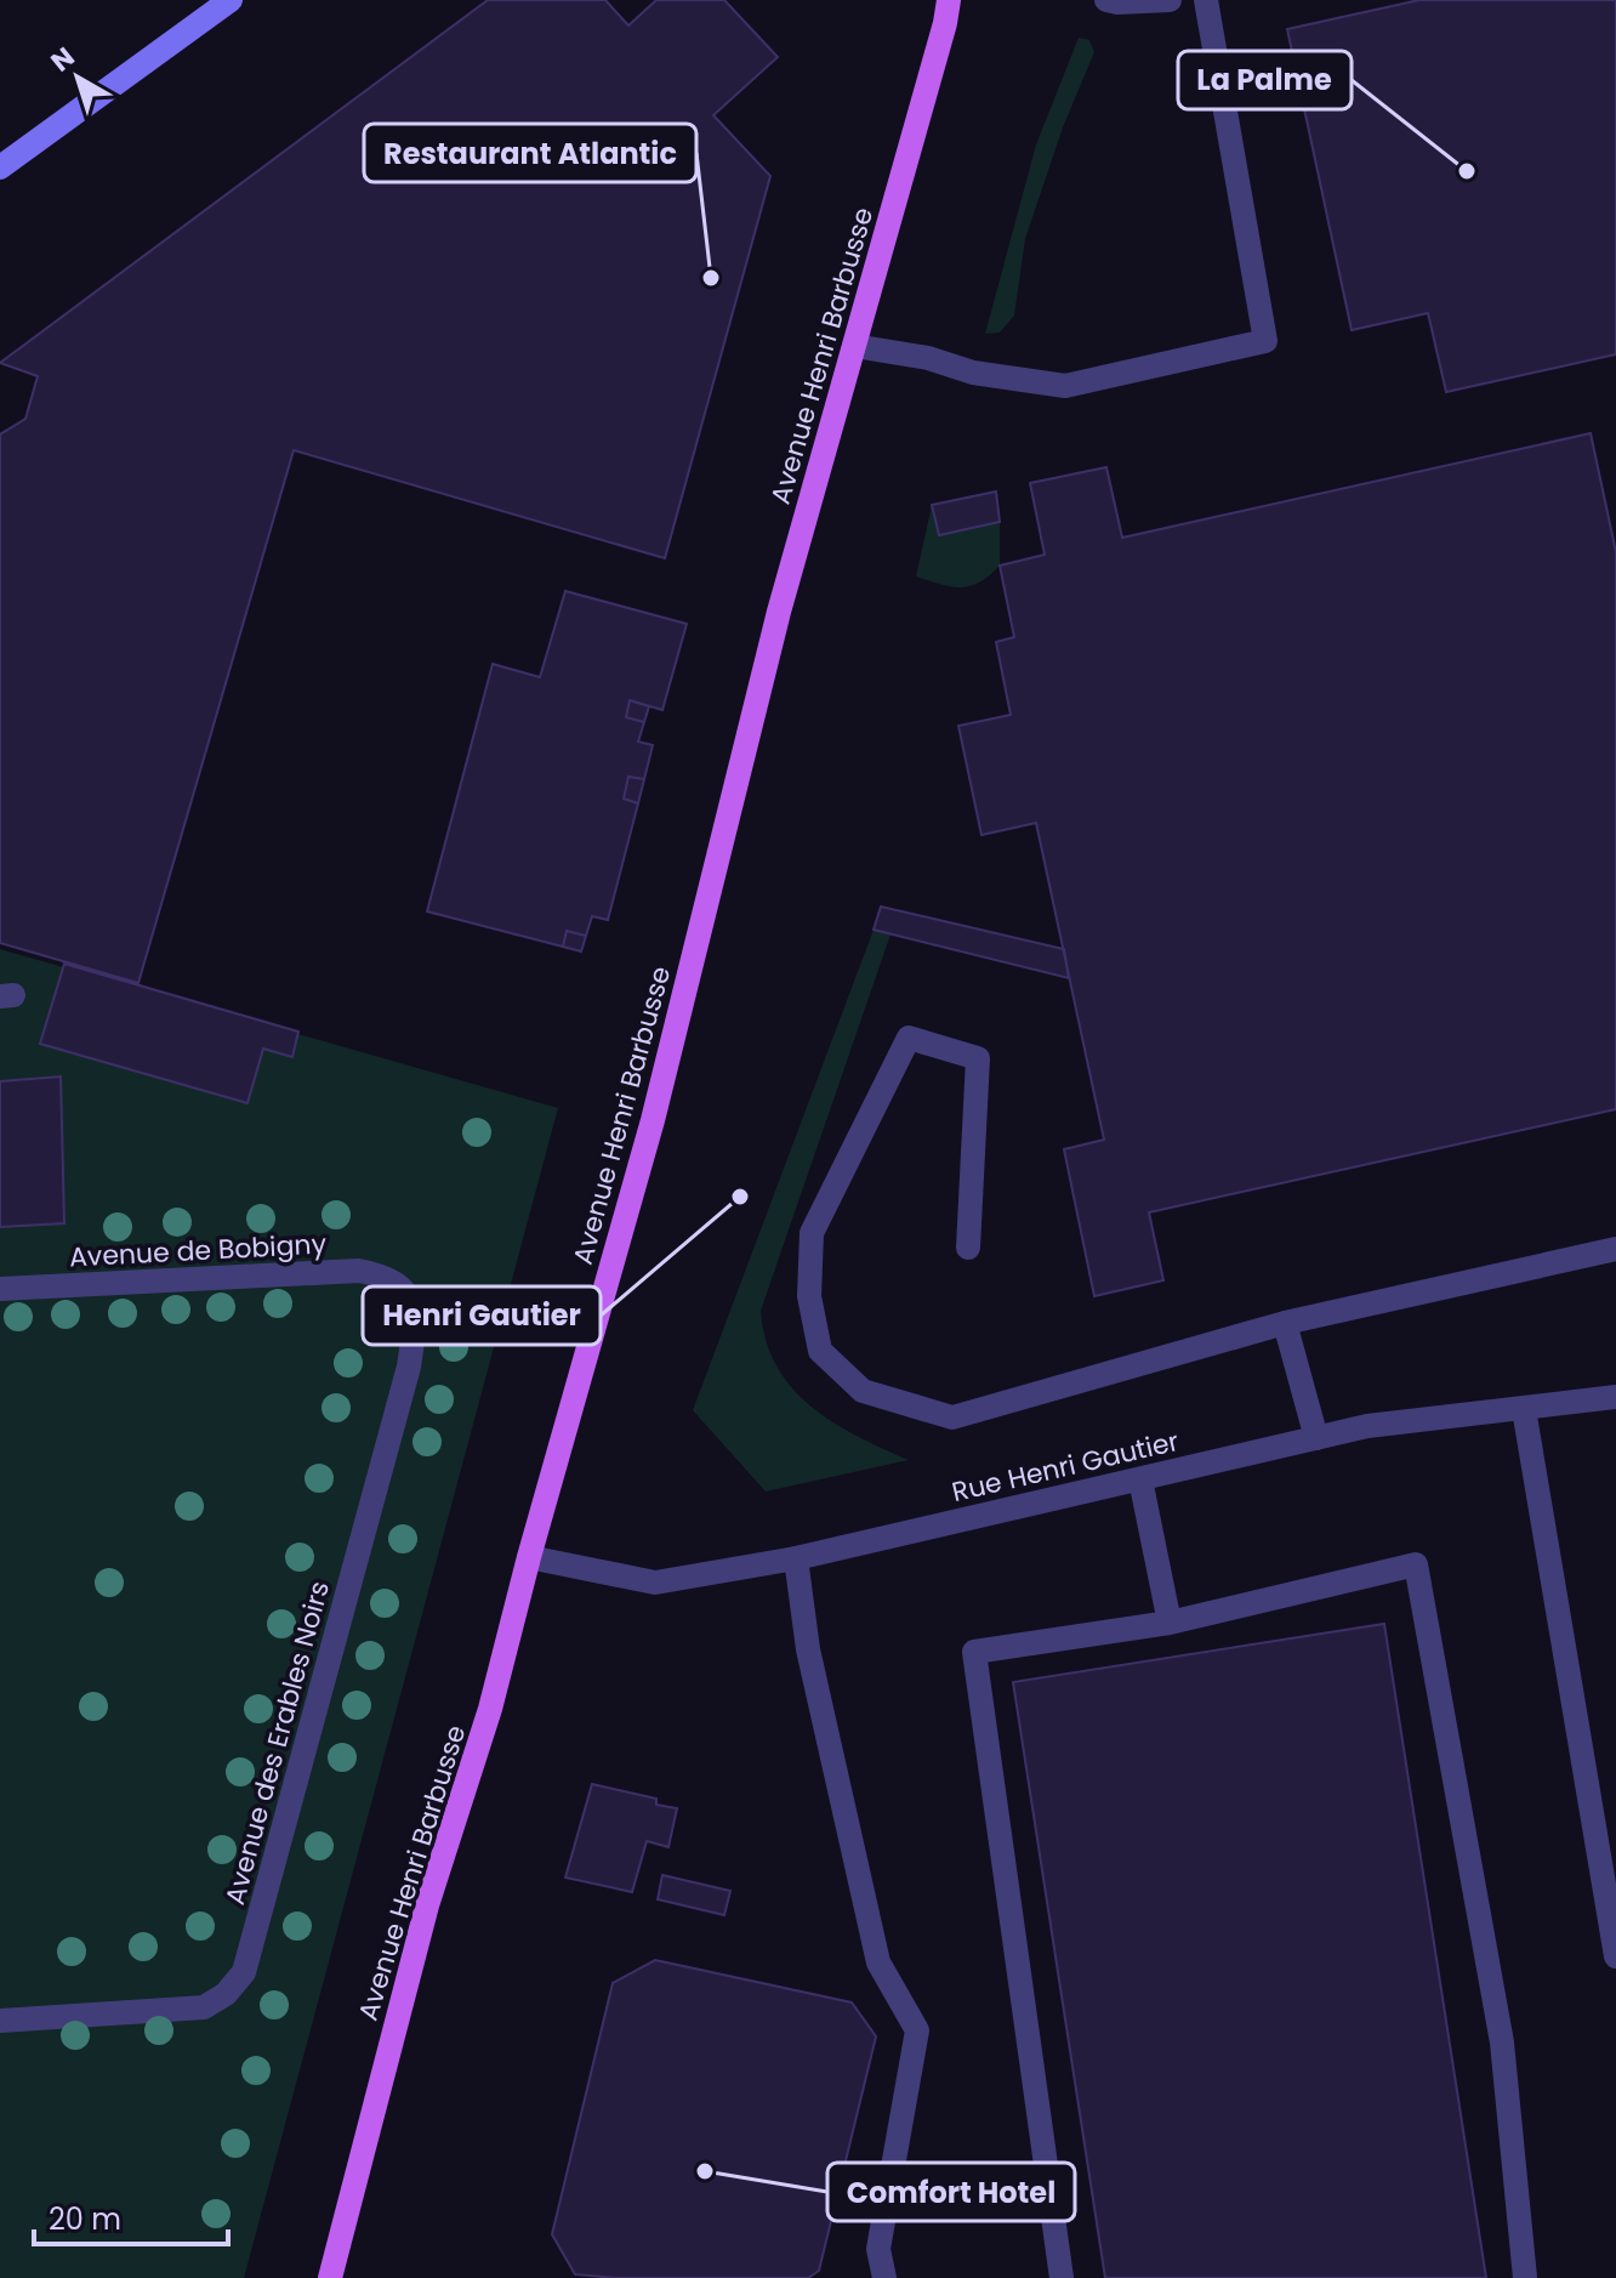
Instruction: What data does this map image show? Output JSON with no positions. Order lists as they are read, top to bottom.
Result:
{
  "streets": {
    "main road": ["Avenue Henri Barbusse"],
    "street": ["Avenue de Bobigny", "Rue Henri Gautier", "Avenue des Erables Noirs"]
  },
  "crossings": [
    ["Avenue Henri Barbusse", "Rue Henri Gautier"],
    ["Avenue de Bobigny", "Avenue des Erables Noirs"]
  ],
  "places": [
    "La Palme",
    "Restaurant Atlantic",
    "Henri Gautier",
    "Comfort Hotel"
  ],
  "scale_bar": "20 m",
  "north": "top left"
}
